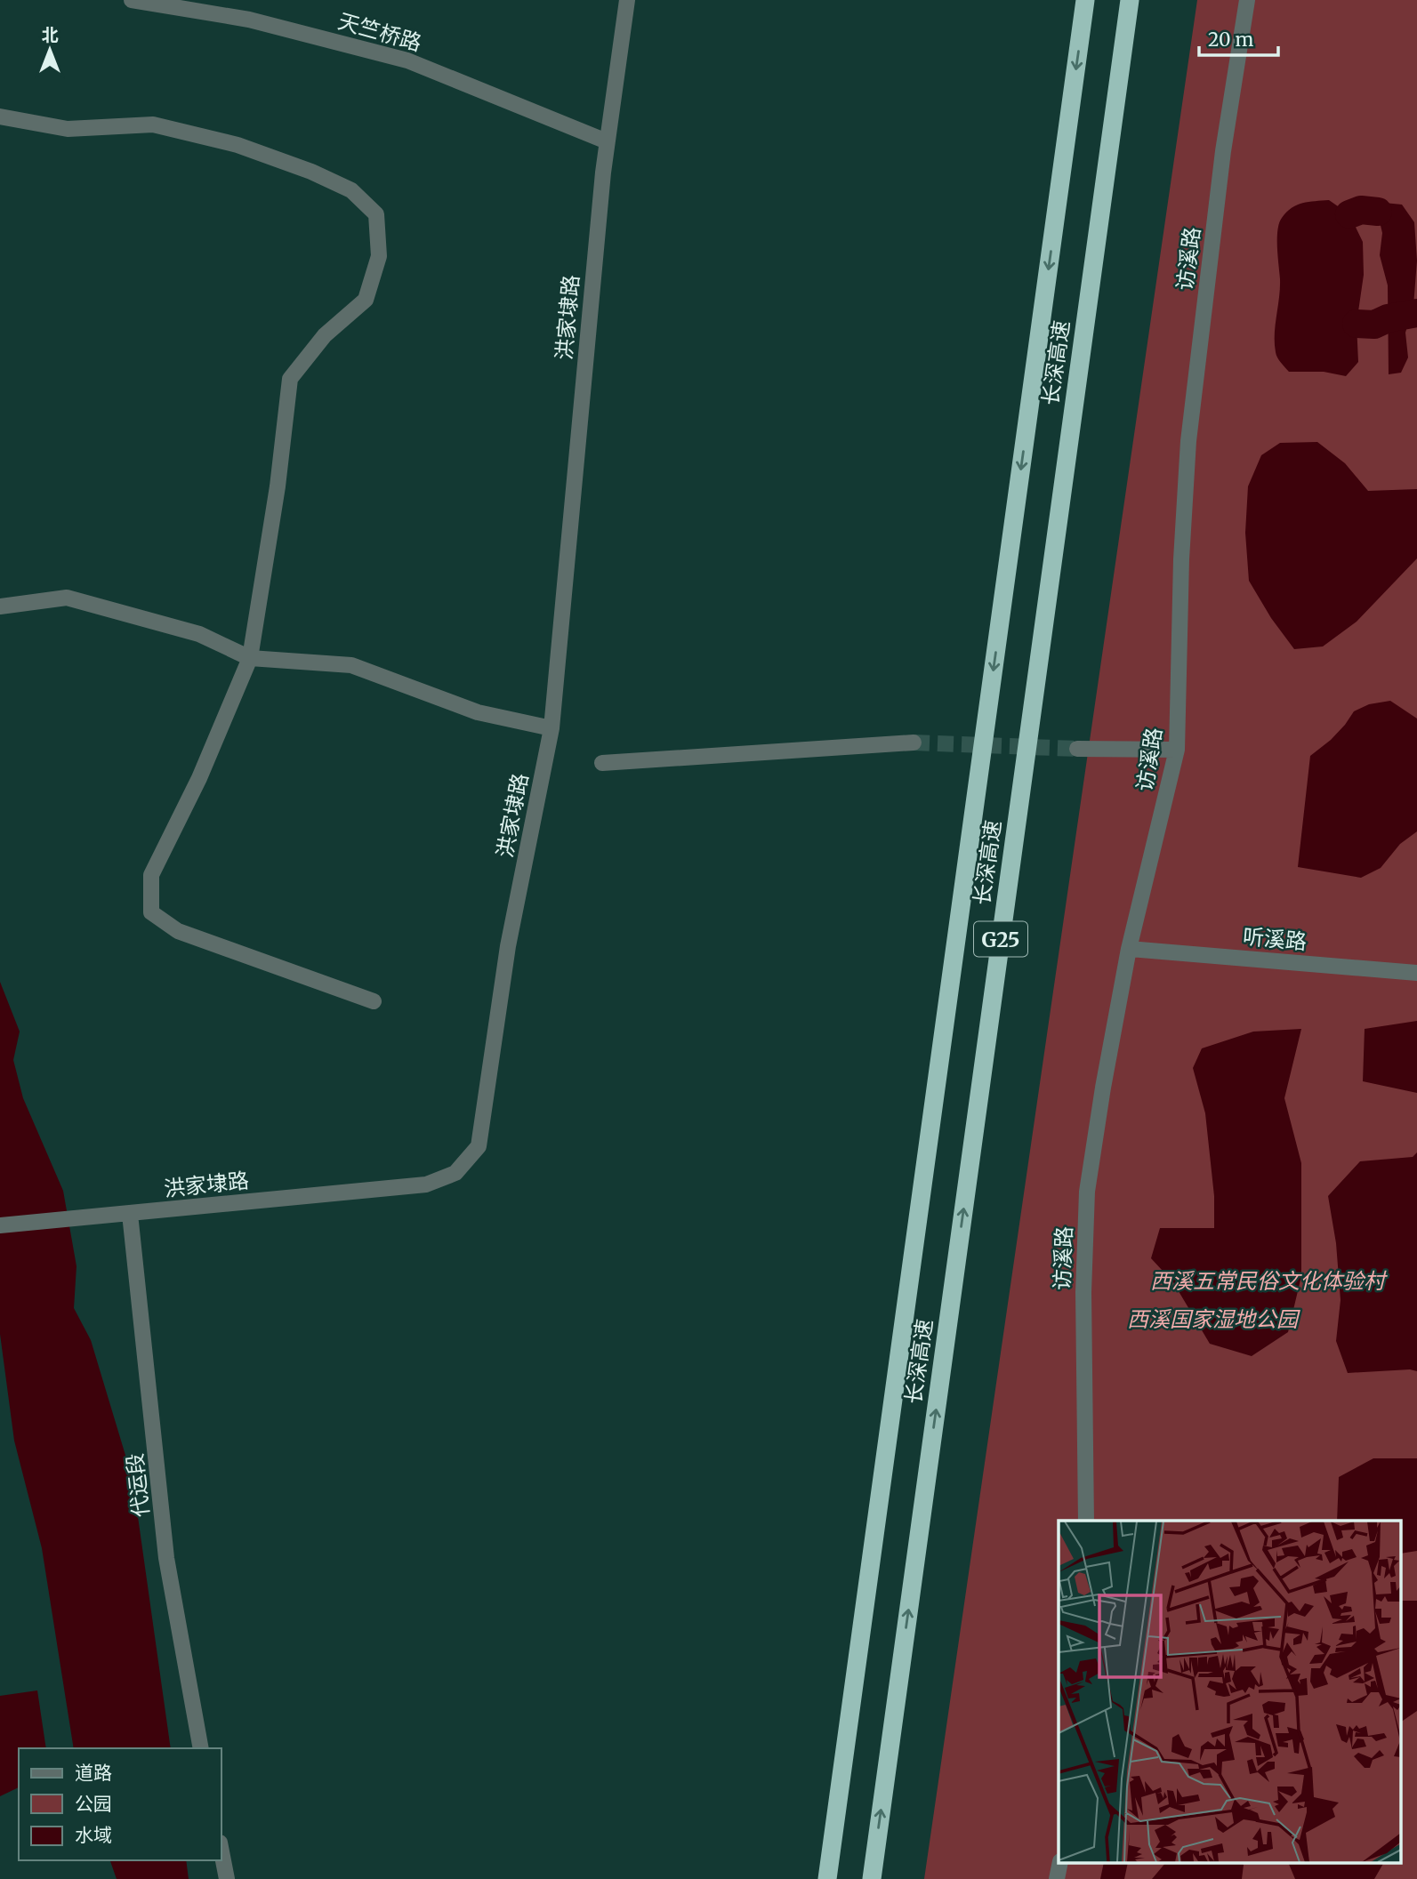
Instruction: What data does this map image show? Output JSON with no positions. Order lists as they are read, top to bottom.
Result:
{
  "streets": {
    "highway": ["长深高速", "G25"],
    "street": [
      "天竺桥路",
      "访溪路",
      "洪家埭路",
      "听溪路",
      "代运段"
    ]
  },
  "crossings": [
    ["天竺桥路", "洪家埭路"],
    ["访溪路", "听溪路"],
    ["洪家埭路", "代运段"]
  ],
  "parks": ["西溪五常民俗文化体验村", "西溪国家湿地公园"],
  "legend": ["道路", "公园", "水域"],
  "scale_bar": "20 m",
  "north": "top"
}
